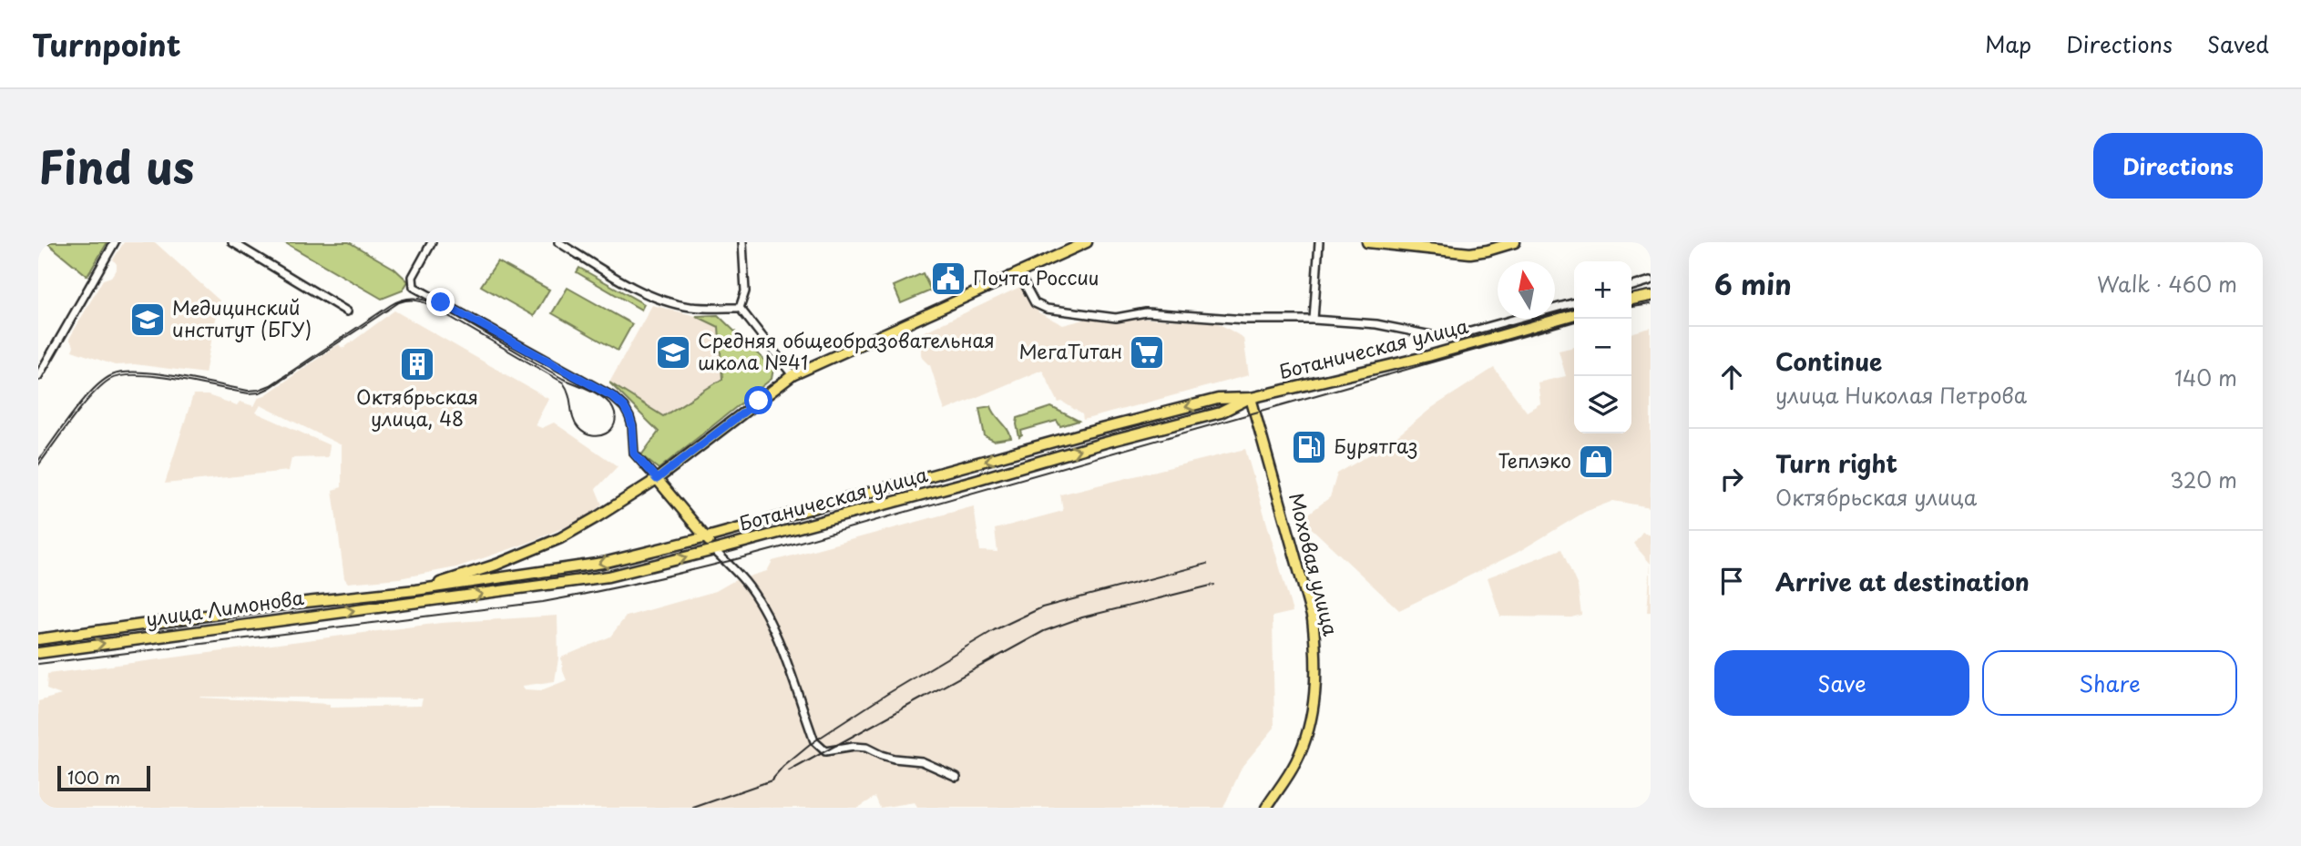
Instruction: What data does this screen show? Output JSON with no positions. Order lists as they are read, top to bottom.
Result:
{
  "streets": {
    "main road": ["Ботаническая улица", "Моховая улица", "улица Лимонова"]
  },
  "crossings": [
    ["Ботаническая улица", "Моховая улица"],
    ["Ботаническая улица", "улица Лимонова"]
  ],
  "places": {
    "public building": ["Почта России"],
    "school or university": ["Медицинский институт (БГУ)", "Средняя общеобразовательная школа №41"],
    "supermarket": ["МегаТитан"],
    "building": ["Октябрьская улица, 48"],
    "fuel station": ["Бурятгаз"],
    "shop": ["Теплэко"]
  },
  "scale_bar": "100 m",
  "north": "top",
  "page": {
    "header": "Turnpoint",
    "nav": ["Map", "Directions", "Saved"],
    "title": "Find us",
    "buttons": [
      "Directions",
      ["Save", "Share"]
    ],
    "heading": ["6 min", "Walk · 460 m"],
    "map_buttons": ["+", "−"],
    "list": [
      ["Continue", "улица Николая Петрова", "140 m"],
      ["Turn right", "Октябрьская улица", "320 m"],
      "Arrive at destination"
    ],
    "scale": "100 m"
  }
}
